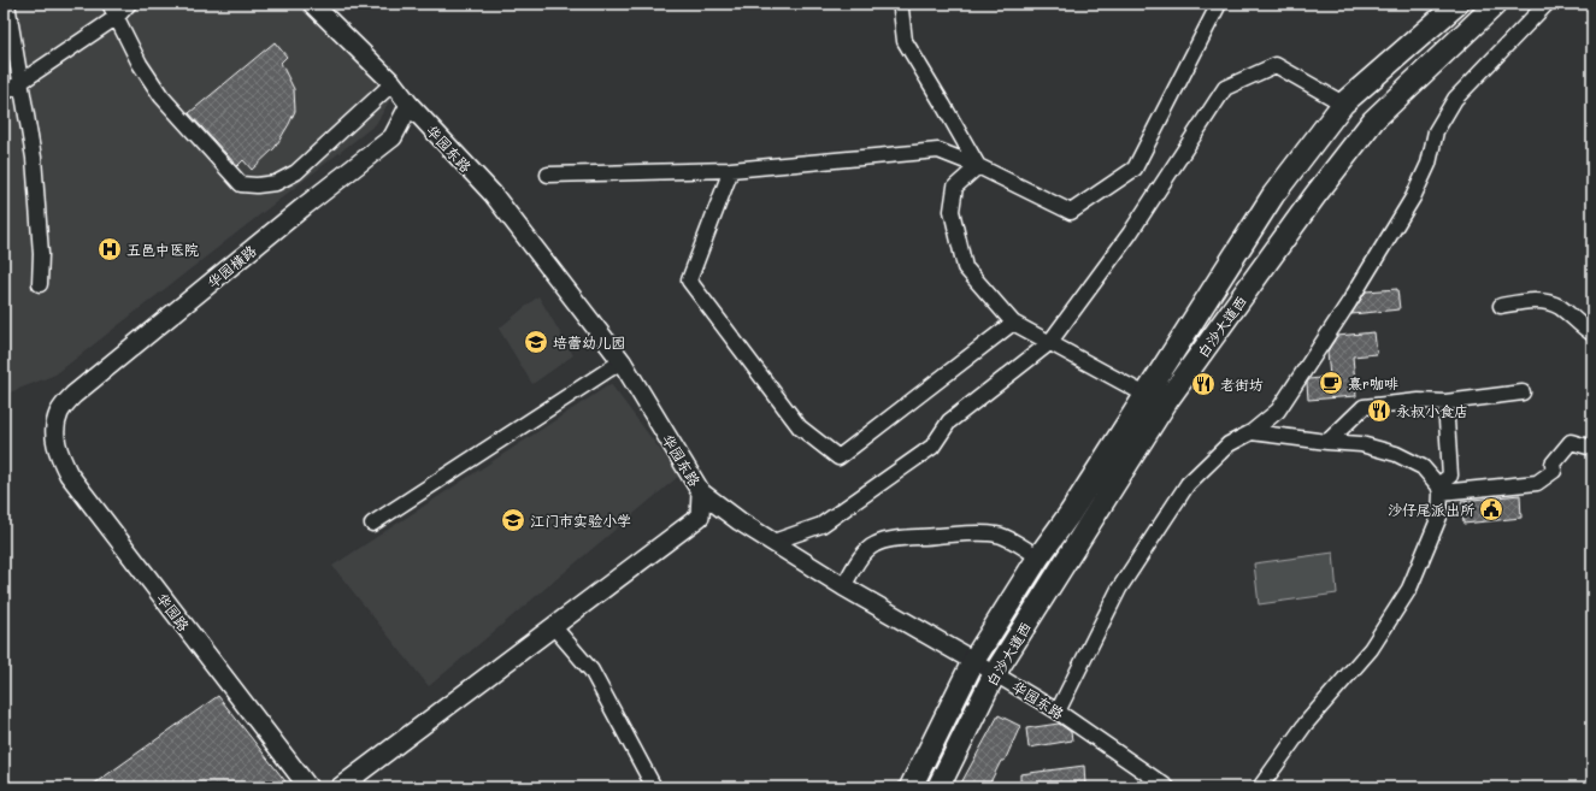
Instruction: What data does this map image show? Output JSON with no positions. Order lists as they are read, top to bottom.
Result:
{
  "streets": {
    "main road": ["白沙大道西"],
    "street": ["华园东路", "华园横路", "华园路"]
  },
  "crossings": [
    ["华园东路", "华园横路"],
    ["华园东路", "白沙大道西"],
    ["华园横路", "华园路"]
  ],
  "places": {
    "hospital": ["五邑中医院"],
    "school or university": ["培蕾幼儿园", "江门市实验小学"],
    "cafe": ["熹r咖啡"],
    "restaurant": ["老街坊", "永叔小食店"],
    "public building": ["沙仔尾派出所"]
  }
}
